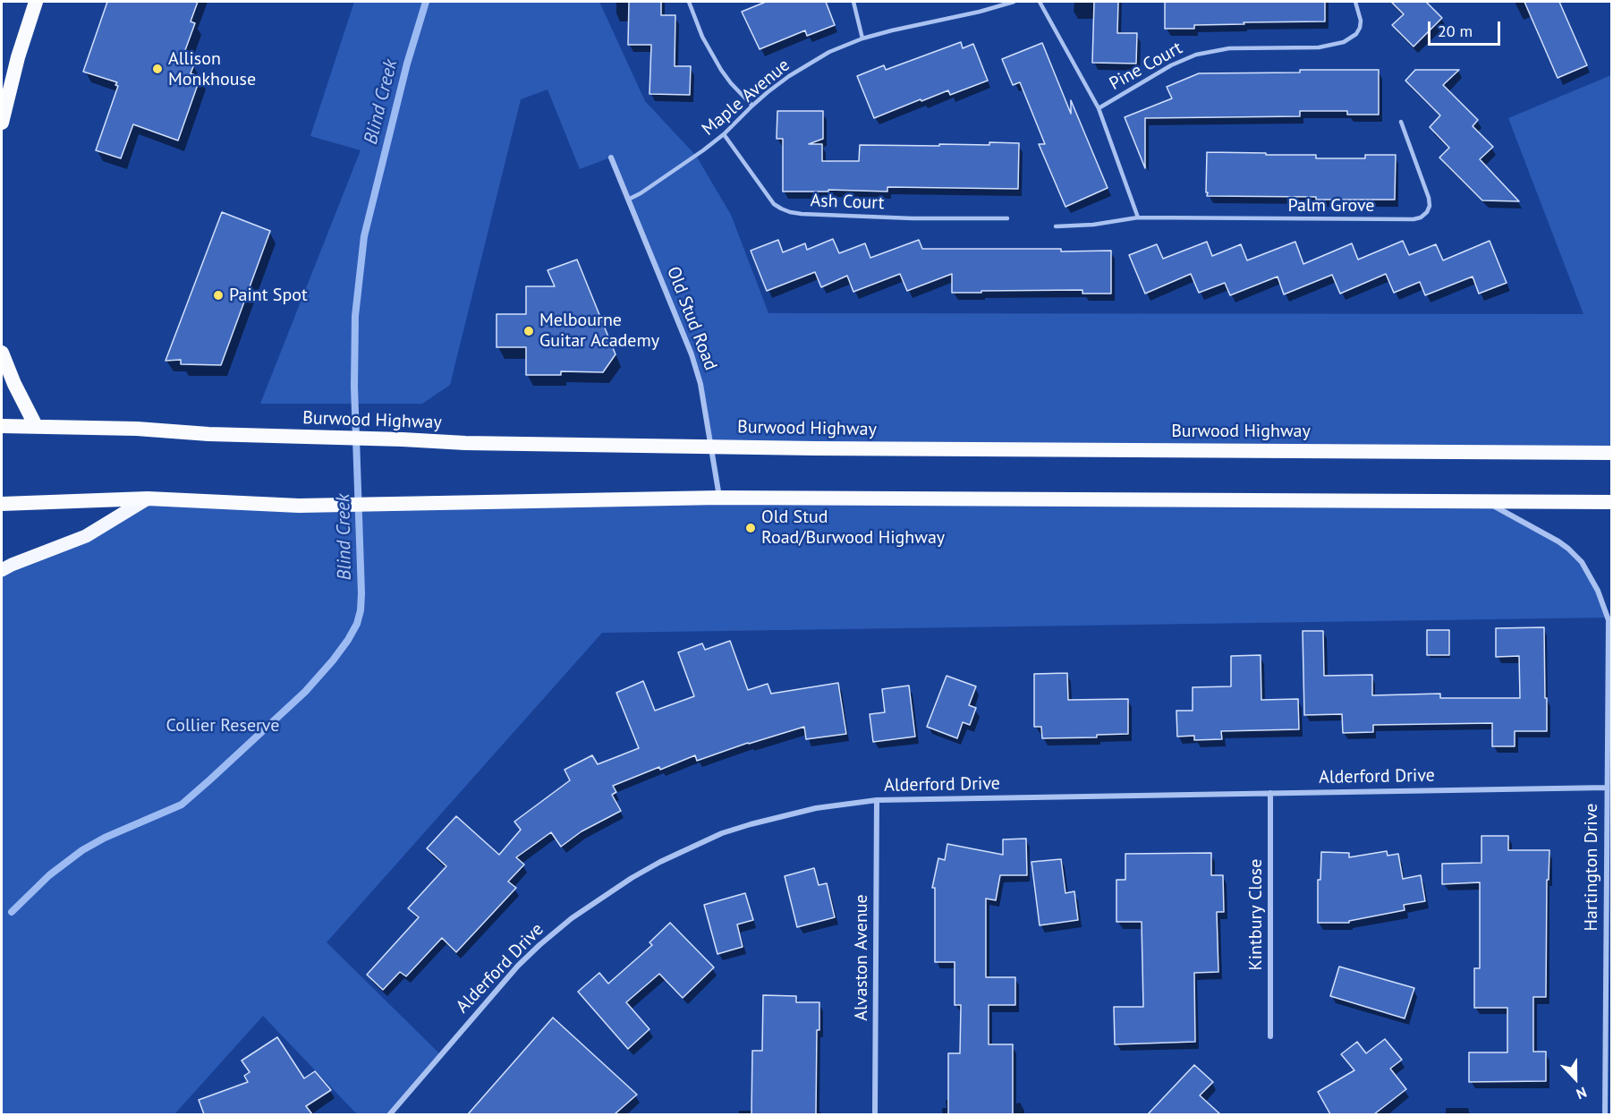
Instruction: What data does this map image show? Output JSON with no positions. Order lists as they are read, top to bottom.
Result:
{
  "streets": {
    "highway": ["Burwood Highway"],
    "street": [
      "Old Stud Road",
      "Alderford Drive",
      "Hartington Drive",
      "Kintbury Close",
      "Alvaston Avenue"
    ],
    "lane": [
      "Pine Court",
      "Maple Avenue",
      "Ash Court",
      "Palm Grove"
    ]
  },
  "crossings": [
    ["Maple Avenue", "Ash Court"],
    ["Maple Avenue", "Old Stud Road"],
    ["Old Stud Road", "Burwood Highway"],
    ["Alderford Drive", "Hartington Drive"],
    ["Alderford Drive", "Kintbury Close"],
    ["Alderford Drive", "Alvaston Avenue"]
  ],
  "water": ["Blind Creek"],
  "parks": ["Collier Reserve"],
  "places": [
    "Allison Monkhouse",
    "Paint Spot",
    "Melbourne Guitar Academy",
    "Old Stud Road/Burwood Highway"
  ],
  "scale_bar": "20 m",
  "north": "bottom"
}
